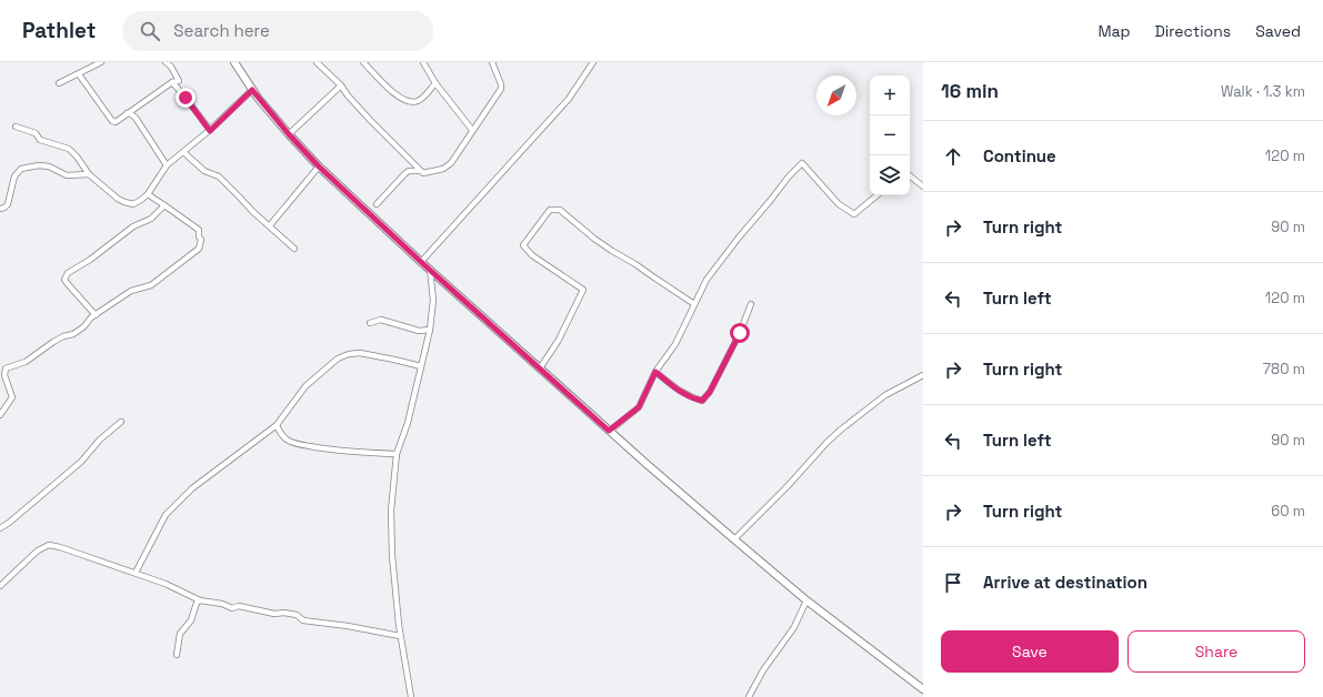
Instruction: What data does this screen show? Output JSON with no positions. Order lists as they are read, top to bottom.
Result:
{
  "north": "bottom left",
  "page": {
    "header": "Pathlet",
    "search": "Search here",
    "nav": ["Map", "Directions", "Saved"],
    "heading": ["16 min", "Walk · 1.3 km"],
    "map_buttons": ["+", "−"],
    "list": [
      ["Continue", "120 m"],
      ["Turn right", "90 m"],
      ["Turn left", "120 m"],
      ["Turn right", "780 m"],
      ["Turn left", "90 m"],
      ["Turn right", "60 m"],
      "Arrive at destination"
    ],
    "buttons": ["Save", "Share"]
  }
}
